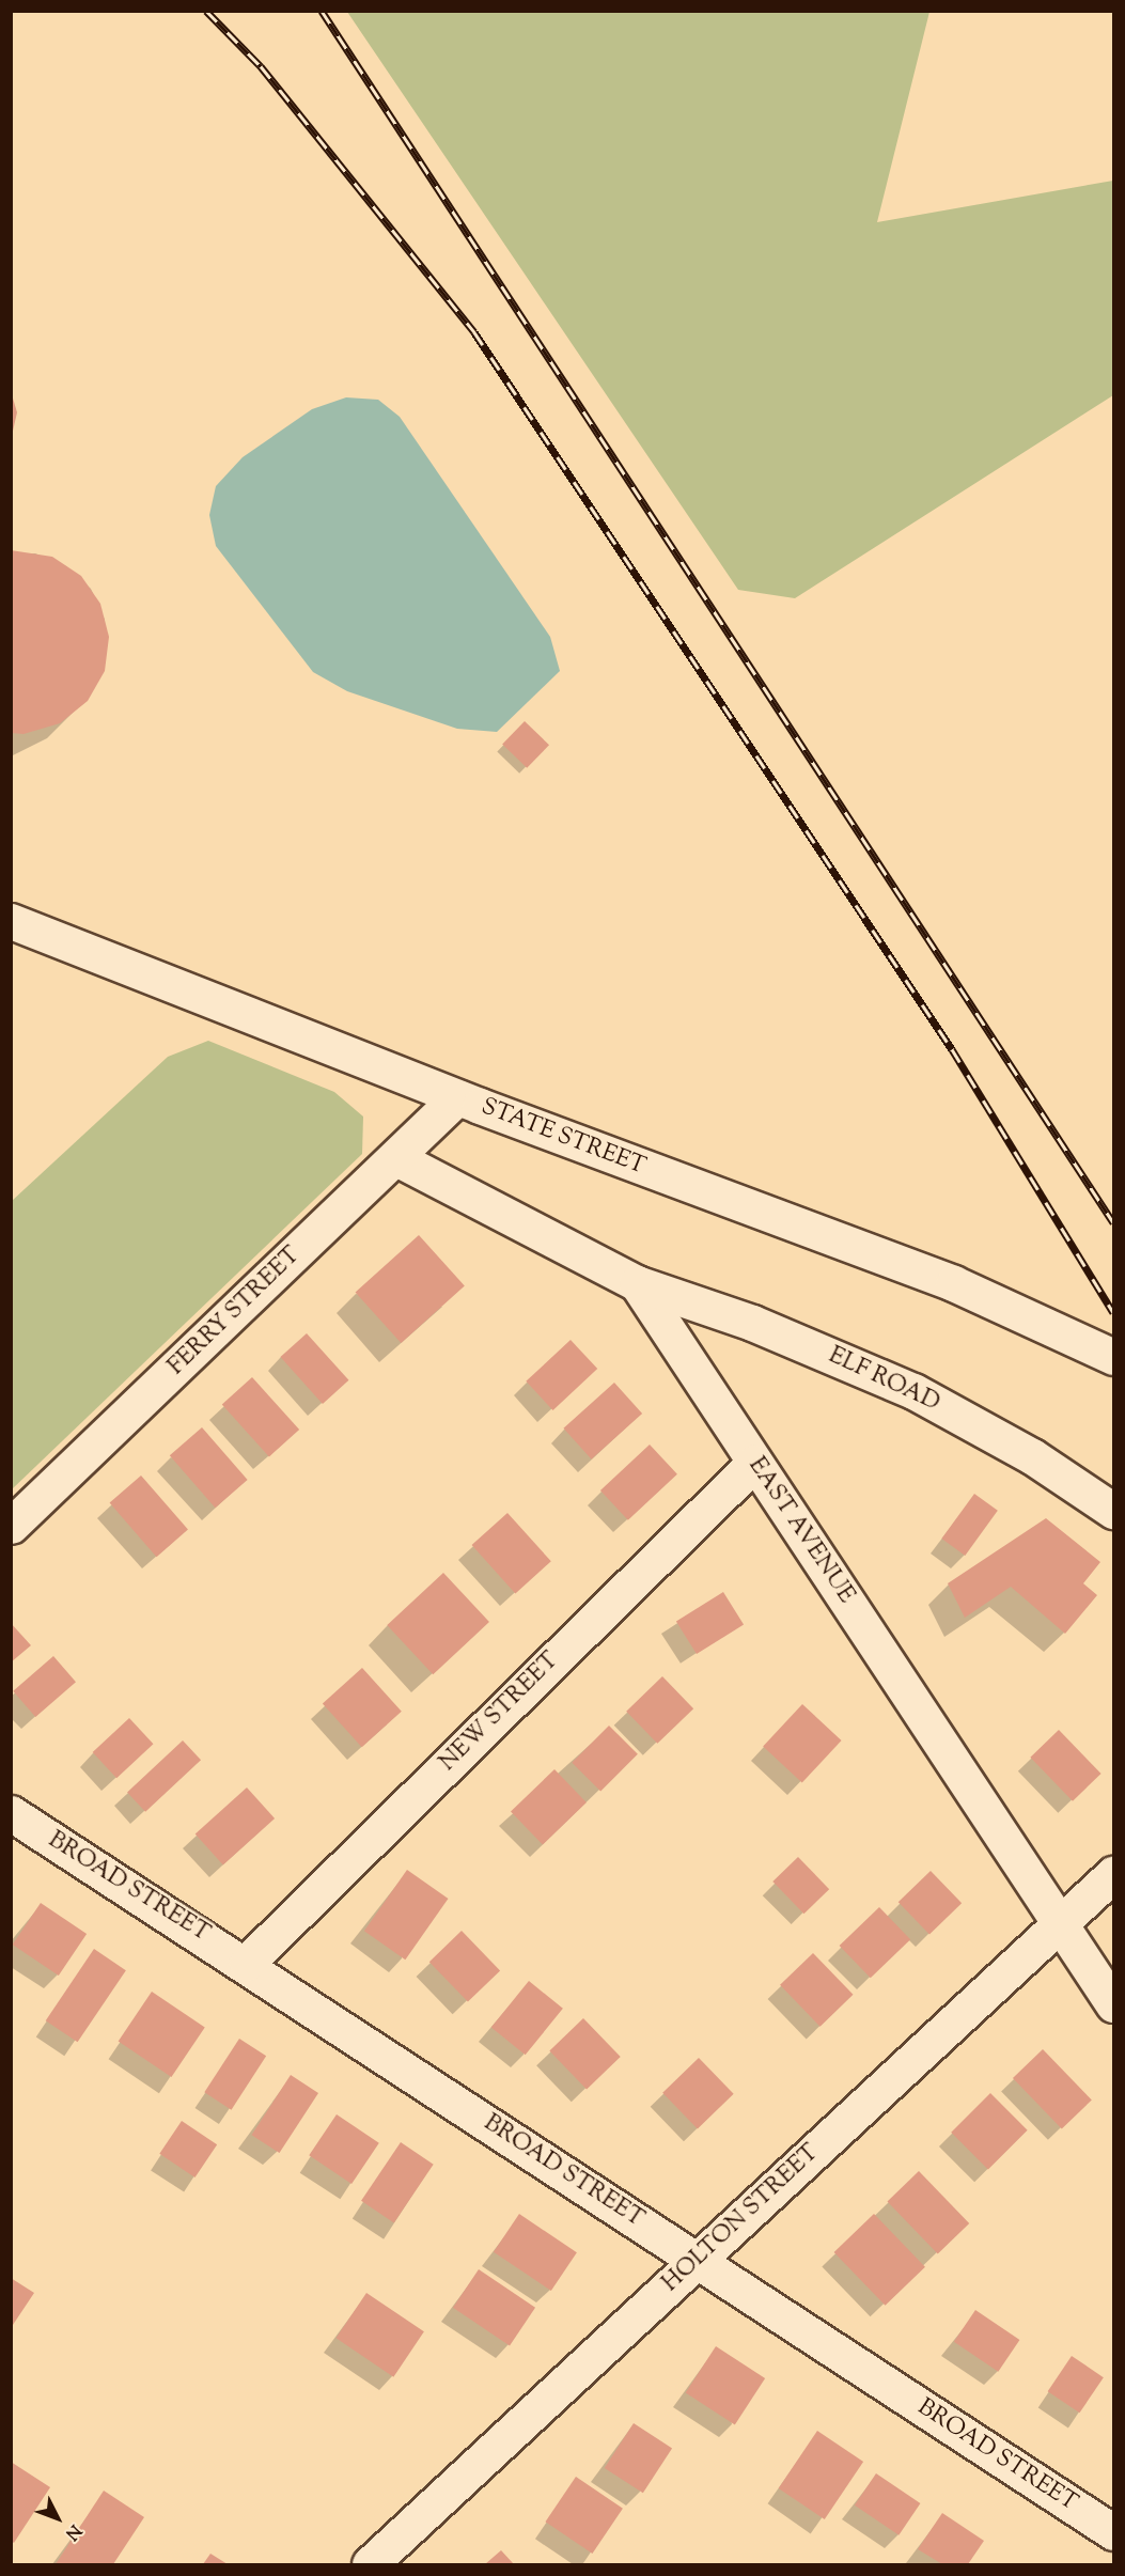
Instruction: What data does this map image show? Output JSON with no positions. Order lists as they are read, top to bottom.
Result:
{
  "streets": {
    "street": [
      "STATE STREET",
      "FERRY STREET",
      "ELF ROAD",
      "EAST AVENUE",
      "NEW STREET",
      "BROAD STREET",
      "HOLTON STREET"
    ]
  },
  "crossings": [
    ["STATE STREET", "FERRY STREET"],
    ["FERRY STREET", "EAST AVENUE"],
    ["ELF ROAD", "EAST AVENUE"],
    ["EAST AVENUE", "NEW STREET"],
    ["EAST AVENUE", "HOLTON STREET"],
    ["NEW STREET", "BROAD STREET"],
    ["BROAD STREET", "HOLTON STREET"]
  ],
  "north": "bottom right"
}
